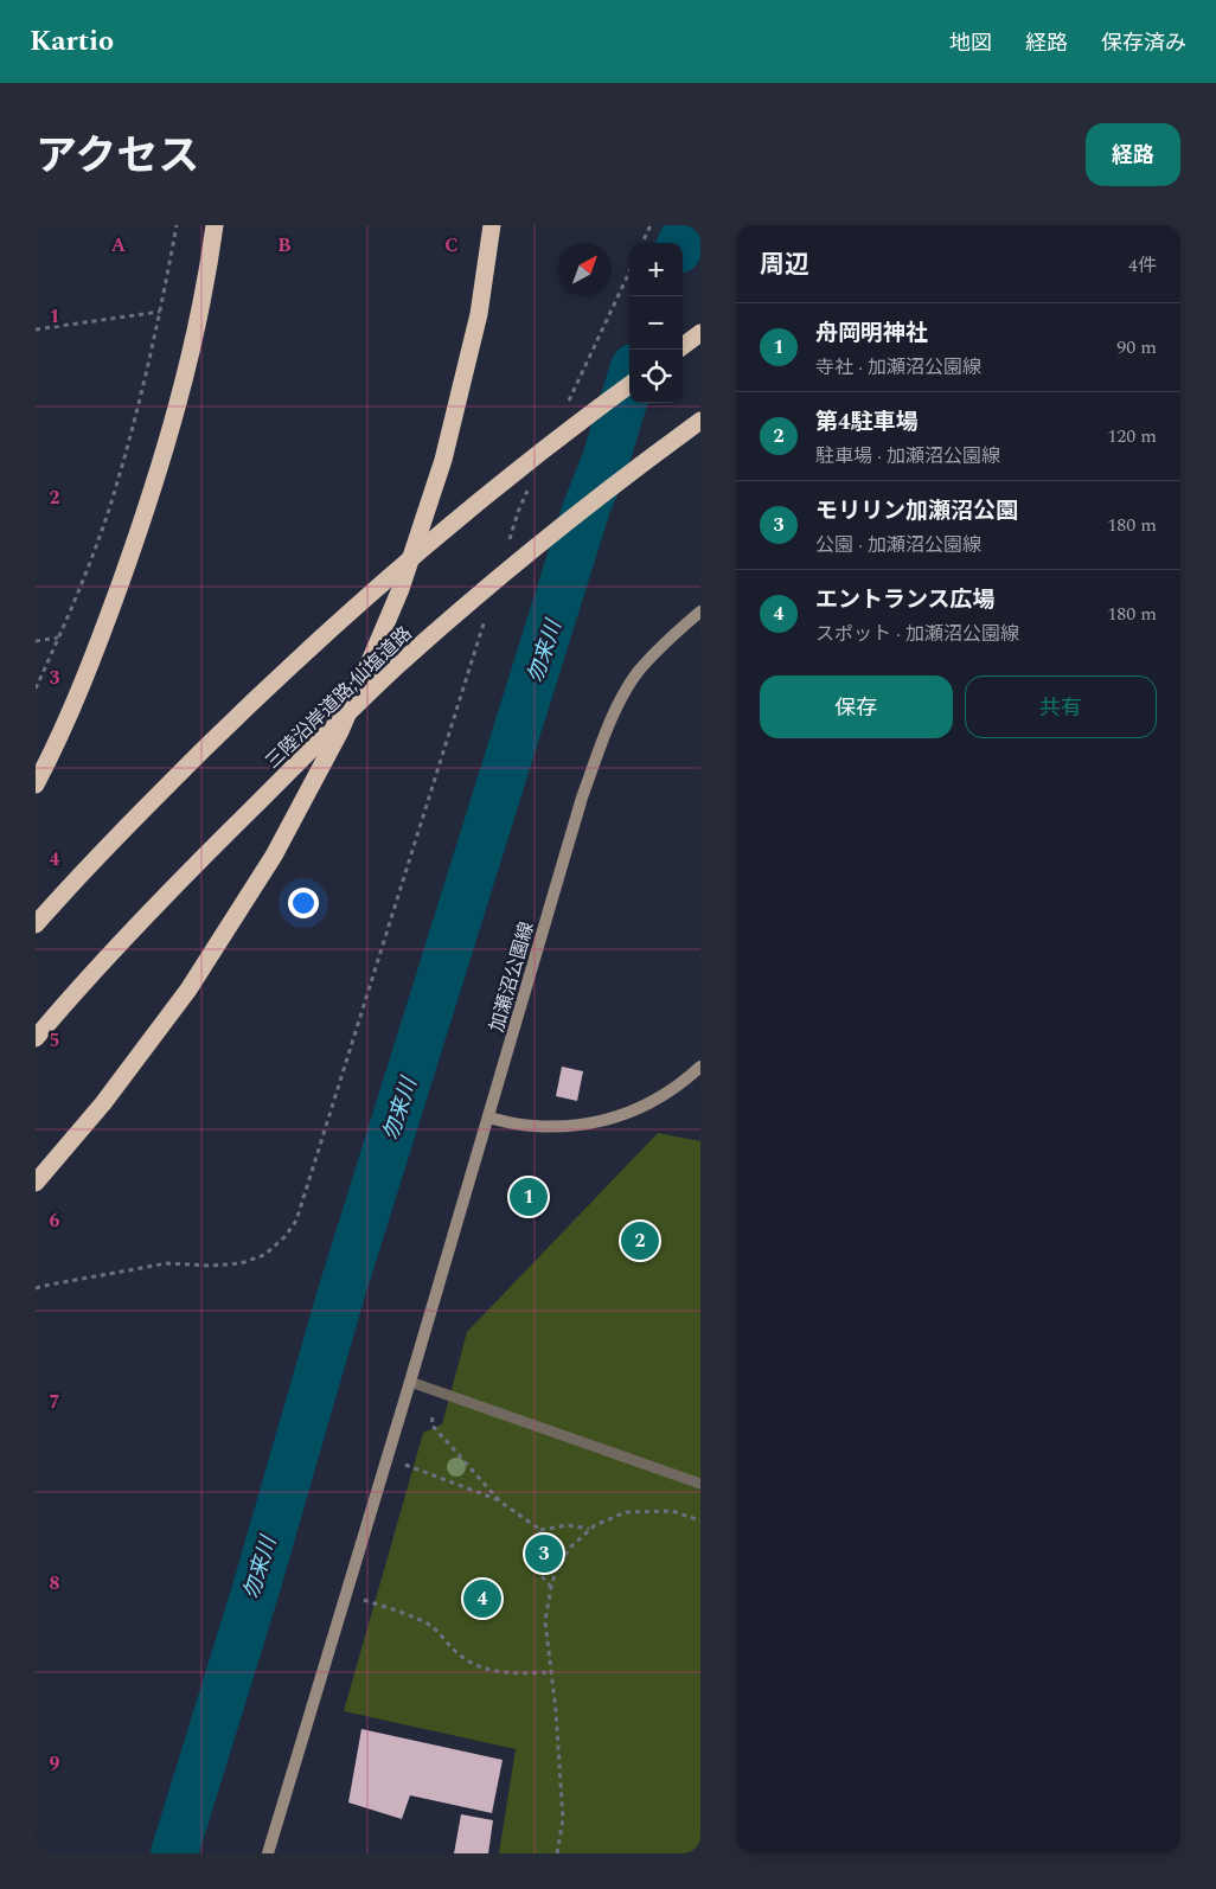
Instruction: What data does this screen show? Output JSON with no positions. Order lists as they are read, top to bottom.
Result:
{
  "streets": {
    "highway": ["三陸沿岸道路;仙塩道路"],
    "main road": ["加瀬沼公園線"]
  },
  "water": ["勿来川"],
  "north": "top right",
  "page": {
    "header": "Kartio",
    "nav": ["地図", "経路", "保存済み"],
    "title": "アクセス",
    "buttons": [
      "経路",
      ["保存", "共有"]
    ],
    "heading": ["周辺", "4件"],
    "map_buttons": ["+", "−"],
    "list": [
      {
        "mark": "1",
        "name": "舟岡明神社",
        "note": "寺社 · 加瀬沼公園線",
        "value": "90 m"
      },
      {
        "mark": "2",
        "name": "第4駐車場",
        "note": "駐車場 · 加瀬沼公園線",
        "value": "120 m"
      },
      {
        "mark": "3",
        "name": "モリリン加瀬沼公園",
        "note": "公園 · 加瀬沼公園線",
        "value": "180 m"
      },
      {
        "mark": "4",
        "name": "エントランス広場",
        "note": "スポット · 加瀬沼公園線",
        "value": "180 m"
      }
    ],
    "pins": [
      "1",
      "2",
      "3",
      "4"
    ]
  },
  "grid": {
    "columns": ["A", "B", "C"],
    "rows": [
      "1",
      "2",
      "3",
      "4",
      "5",
      "6",
      "7",
      "8",
      "9"
    ]
  }
}
